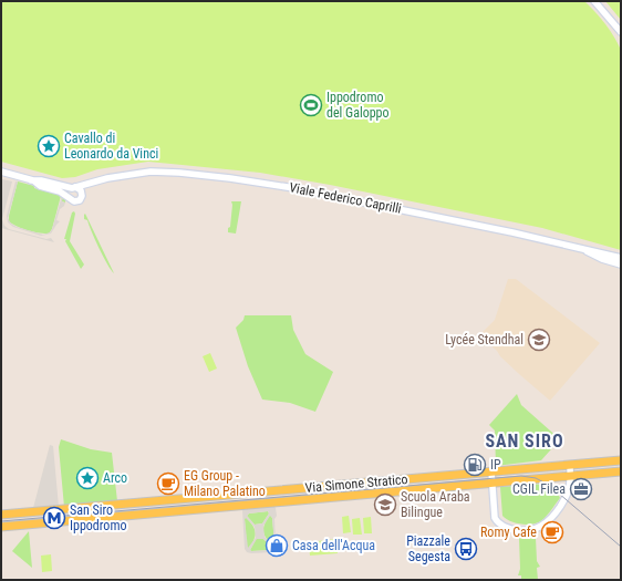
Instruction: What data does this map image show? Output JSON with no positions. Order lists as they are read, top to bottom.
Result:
{
  "streets": {
    "main road": ["Via Simone Stratico"],
    "street": ["Viale Federico Caprilli"]
  },
  "districts": ["SAN SIRO"],
  "places": {
    "sports": ["Ippodromo del Galoppo"],
    "place": ["Cavallo di Leonardo da Vinci", "Arco"],
    "school or university": ["Lycée Stendhal", "Scuola Araba Bilingue"],
    "fuel station": ["IP"],
    "cafe": ["EG Group - Milano Palatino", "Romy Cafe"],
    "office": ["CGIL Filea"],
    "metro station": ["San Siro Ippodromo"],
    "shop": ["Casa dell'Acqua"],
    "bus stop": ["Piazzale Segesta"]
  }
}
